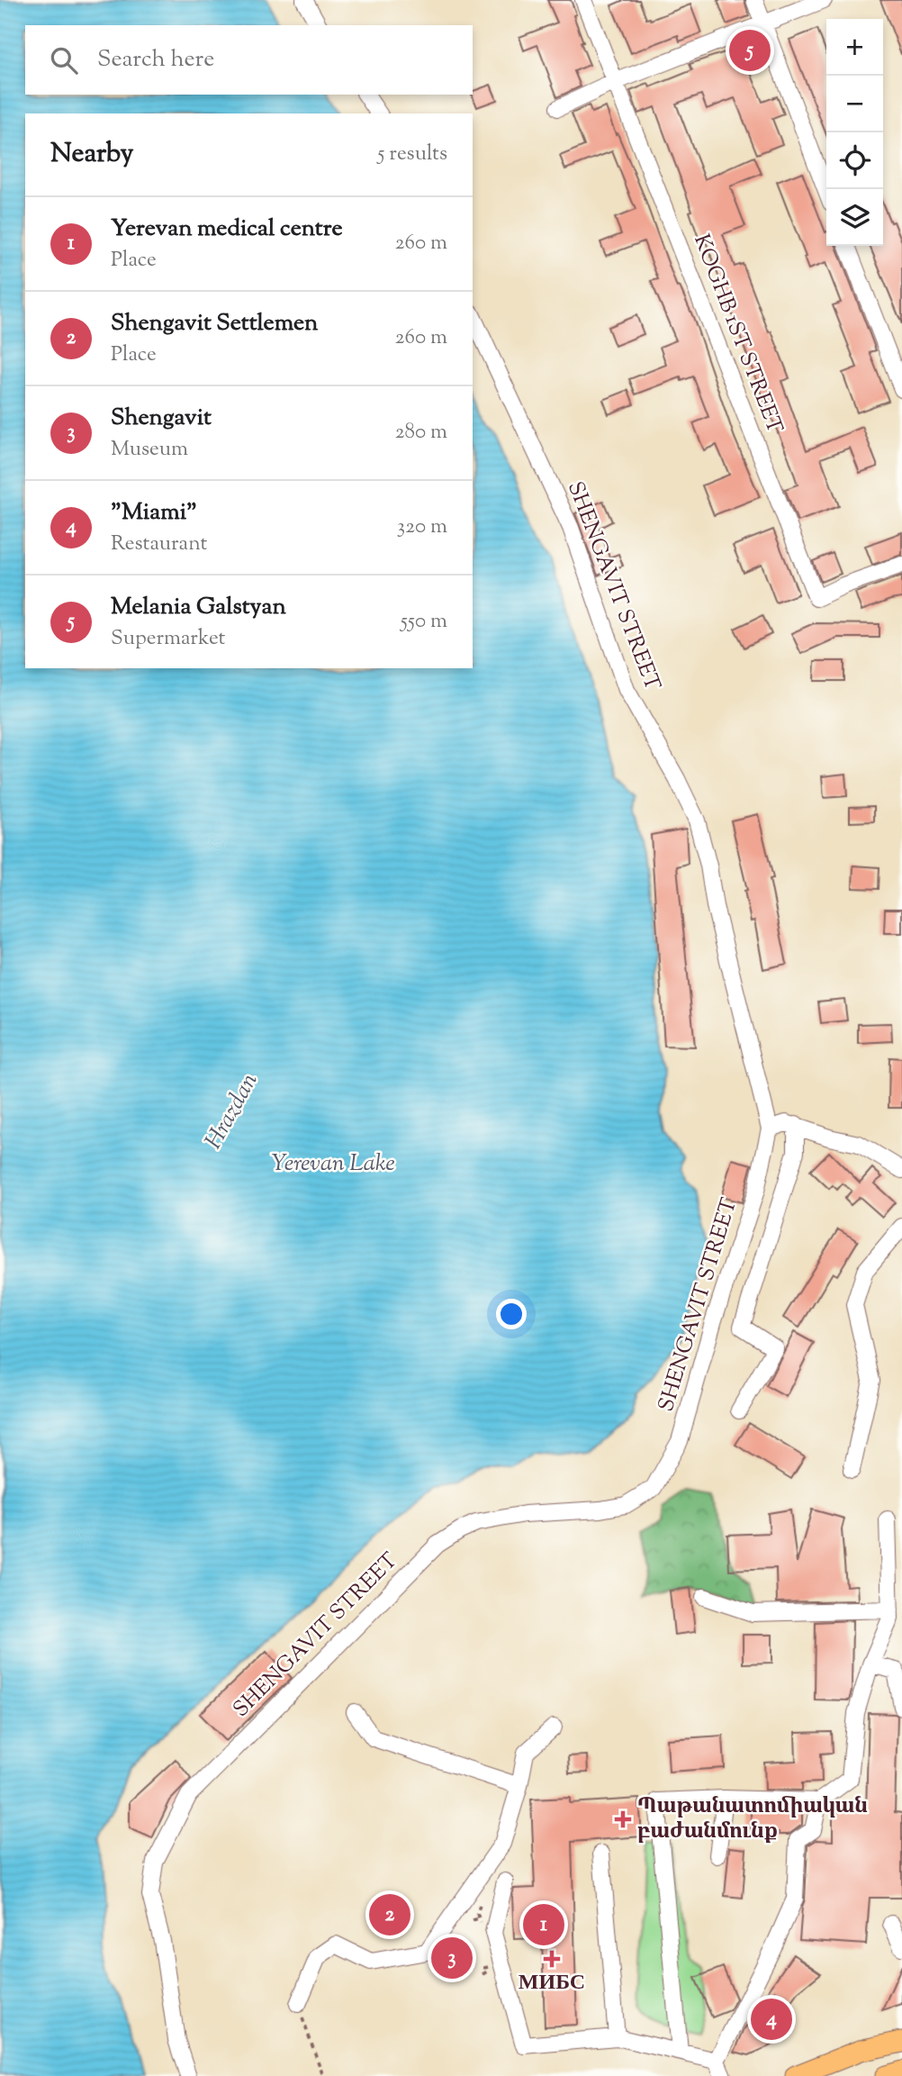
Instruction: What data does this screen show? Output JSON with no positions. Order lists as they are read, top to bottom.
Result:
{
  "streets": {
    "street": ["KOGHB 1ST STREET", "SHENGAVIT STREET"]
  },
  "water": ["Hrazdan", "Yerevan Lake"],
  "places": {
    "health": ["Պաթանատոմիական բաժանմունք", "МИБС"]
  },
  "page": {
    "map_buttons": ["+", "−"],
    "search": "Search here",
    "pins": [
      "5",
      "2",
      "1",
      "3",
      "4"
    ],
    "heading": ["Nearby", "5 results"],
    "list": [
      {
        "mark": "1",
        "name": "Yerevan medical centre",
        "note": "Place",
        "value": "260 m"
      },
      {
        "mark": "2",
        "name": "Shengavit Settlemen",
        "note": "Place",
        "value": "260 m"
      },
      {
        "mark": "3",
        "name": "Shengavit",
        "note": "Museum",
        "value": "280 m"
      },
      {
        "mark": "4",
        "name": "\"Miami\"",
        "note": "Restaurant",
        "value": "320 m"
      },
      {
        "mark": "5",
        "name": "Melania Galstyan",
        "note": "Supermarket",
        "value": "550 m"
      }
    ]
  }
}
